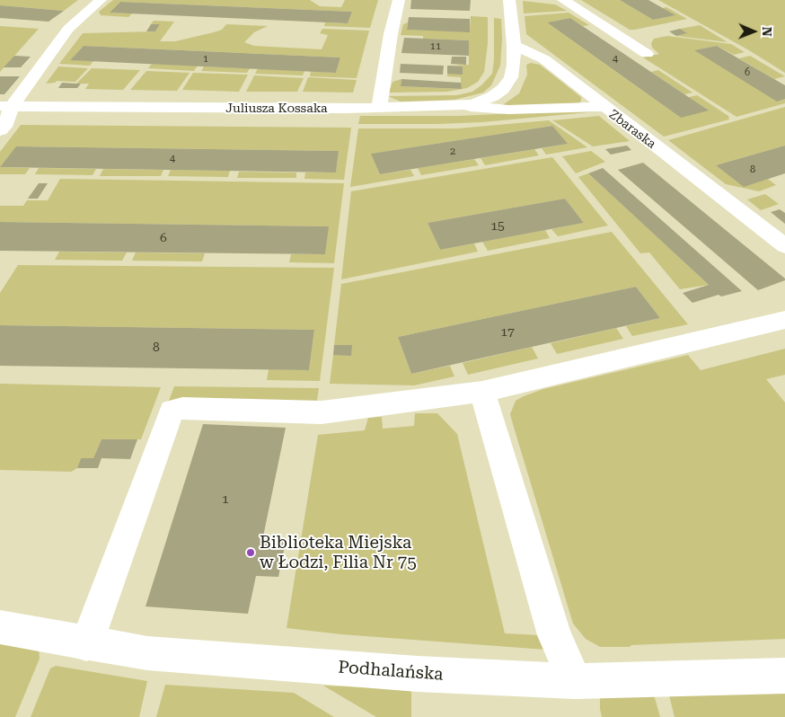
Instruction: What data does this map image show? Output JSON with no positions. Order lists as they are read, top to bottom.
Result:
{
  "streets": {
    "street": ["Juliusza Kossaka", "Zbaraska", "Podhalańska"]
  },
  "crossings": [
    ["Juliusza Kossaka", "Zbaraska"]
  ],
  "places": ["Biblioteka Miejska w Łodzi, Filia Nr 75"],
  "house_numbers": [
    "11",
    "1",
    "4",
    "6",
    "2",
    "4",
    "8",
    "15",
    "6",
    "17",
    "8",
    "1"
  ],
  "north": "right"
}
